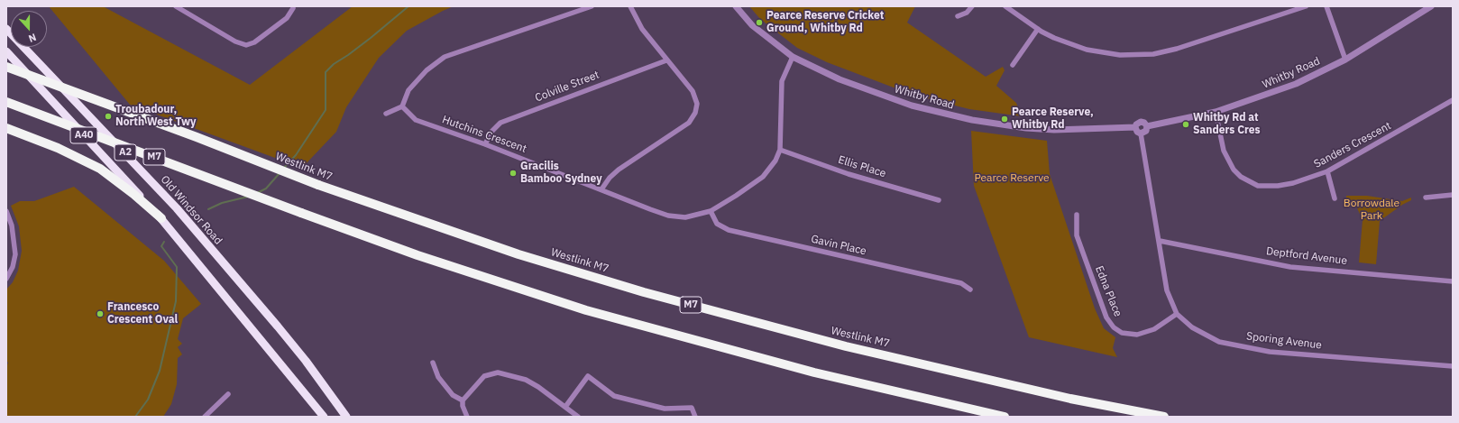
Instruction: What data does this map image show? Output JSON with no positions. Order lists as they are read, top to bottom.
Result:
{
  "streets": {
    "highway": [
      "A40",
      "A2",
      "M7",
      "Westlink M7",
      "Old Windsor Road"
    ],
    "street": [
      "Whitby Road",
      "Colville Street",
      "Hutchins Crescent",
      "Sanders Crescent",
      "Ellis Place",
      "Gavin Place",
      "Deptford Avenue",
      "Edna Place",
      "Sporing Avenue"
    ]
  },
  "crossings": [
    ["Whitby Road", "Sanders Crescent"],
    ["Whitby Road", "Sporing Avenue"],
    ["Colville Street", "Hutchins Crescent"],
    ["Hutchins Crescent", "Ellis Place"],
    ["Hutchins Crescent", "Gavin Place"],
    ["Deptford Avenue", "Sporing Avenue"],
    ["Edna Place", "Sporing Avenue"]
  ],
  "parks": ["Pearce Reserve", "Borrowdale Park"],
  "places": [
    "Pearce Reserve Cricket Ground, Whitby Rd",
    "Troubadour, North West Twy",
    "Pearce Reserve, Whitby Rd",
    "Whitby Rd at Sanders Cres",
    "Gracilis Bamboo Sydney",
    "Francesco Crescent Oval"
  ],
  "north": "bottom"
}
